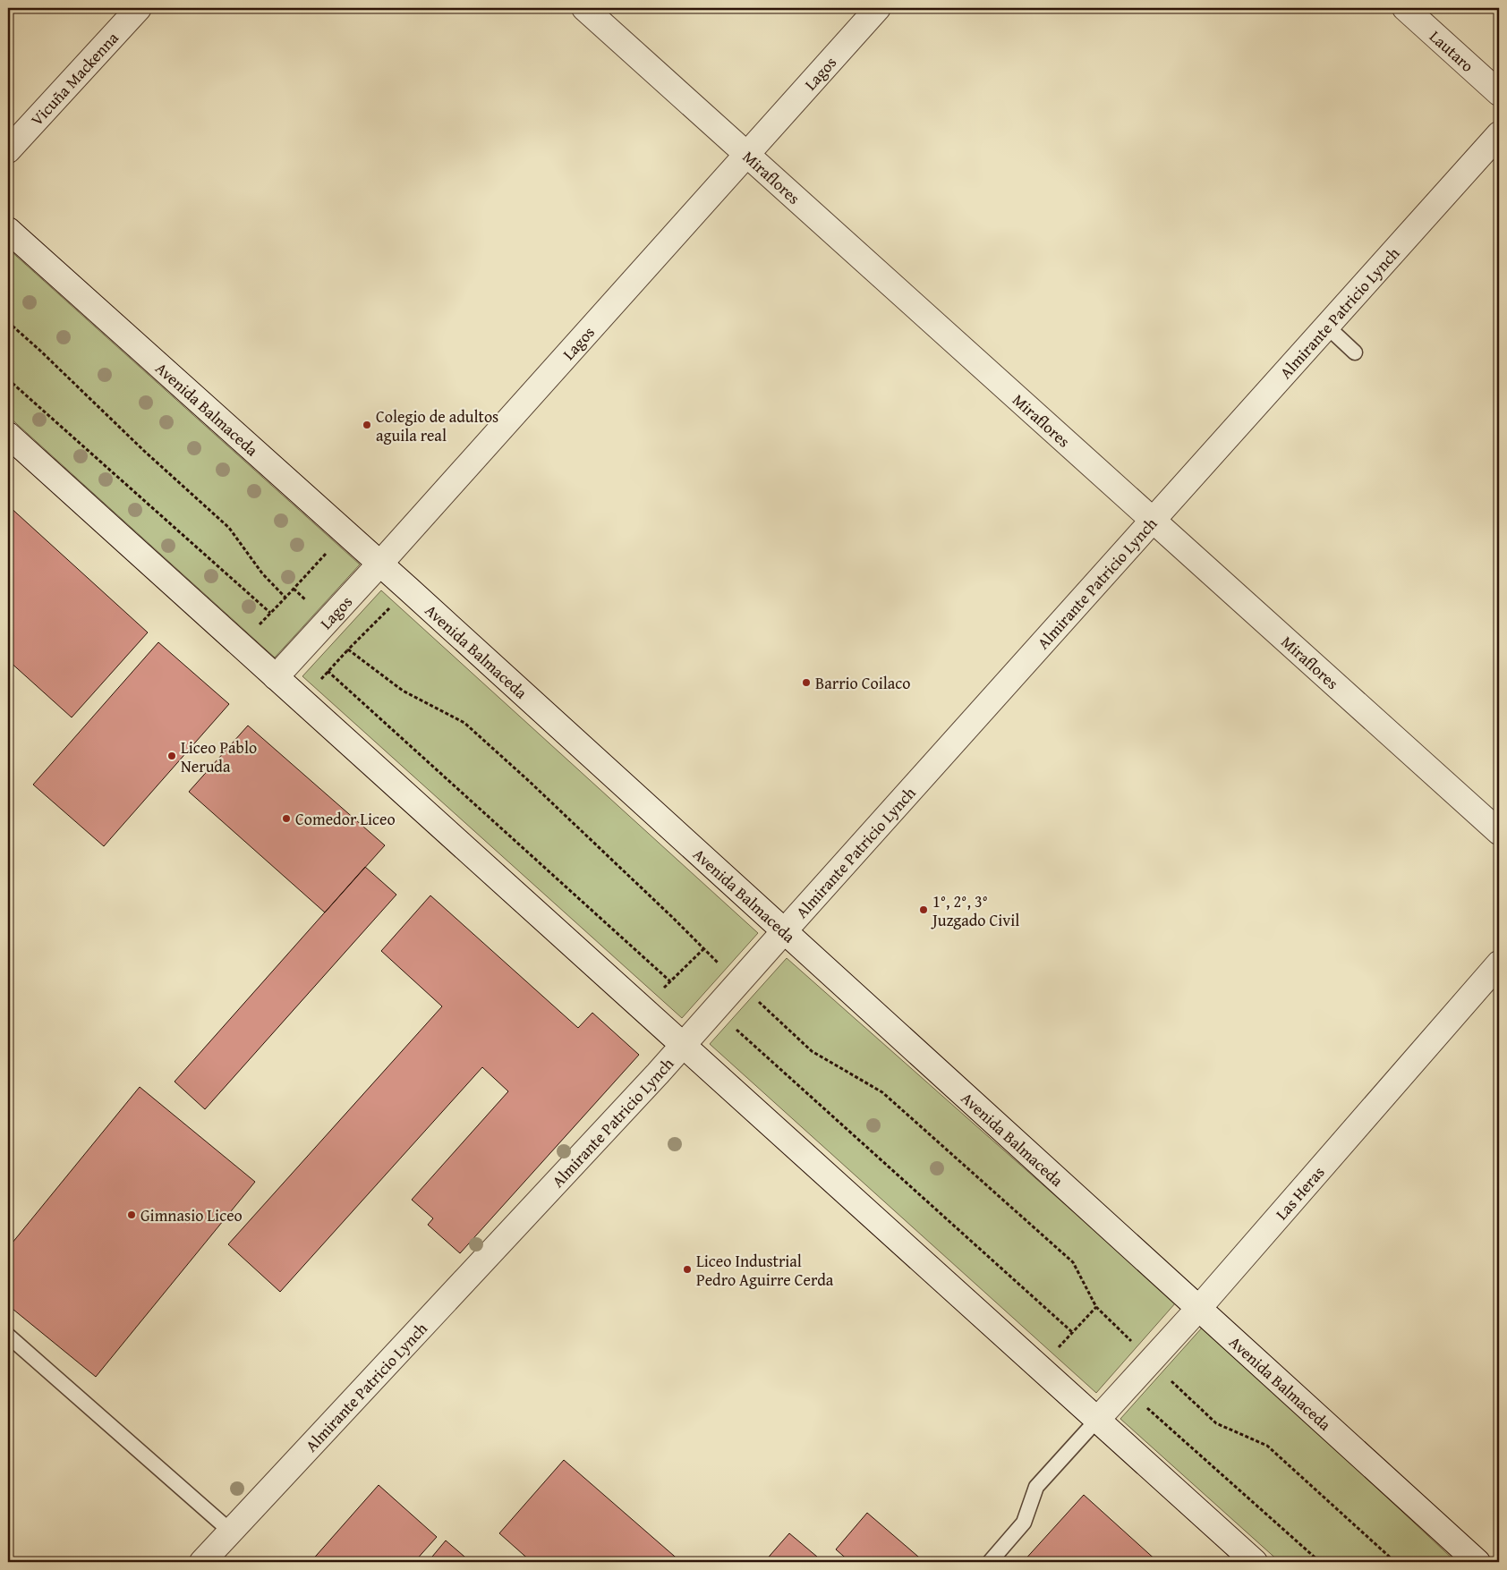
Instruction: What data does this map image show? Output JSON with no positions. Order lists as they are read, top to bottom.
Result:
{
  "streets": {
    "street": [
      "Lautaro",
      "Lagos",
      "Vicuña Mackenna",
      "Miraflores",
      "Almirante Patricio Lynch",
      "Avenida Balmaceda",
      "Las Heras"
    ]
  },
  "crossings": [
    ["Lagos", "Miraflores"],
    ["Lagos", "Avenida Balmaceda"],
    ["Miraflores", "Almirante Patricio Lynch"],
    ["Almirante Patricio Lynch", "Avenida Balmaceda"],
    ["Avenida Balmaceda", "Las Heras"]
  ],
  "places": [
    "Colegio de adultos aguila real",
    "Barrio Coilaco",
    "Liceo Pablo Neruda",
    "Comedor Liceo",
    "1°, 2°, 3° Juzgado Civil",
    "Gimnasio Liceo",
    "Liceo Industrial Pedro Aguirre Cerda"
  ]
}
